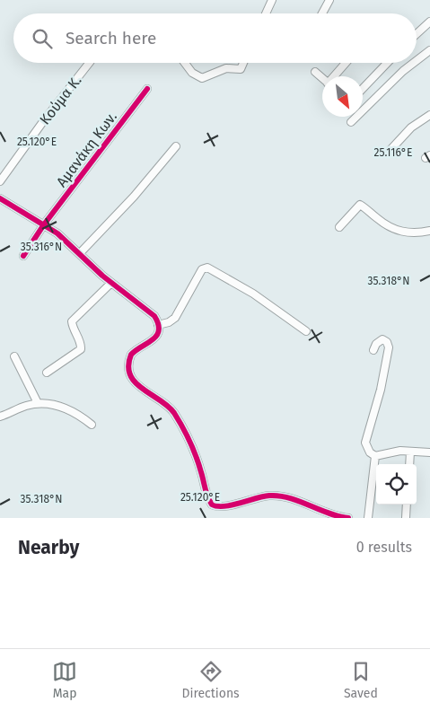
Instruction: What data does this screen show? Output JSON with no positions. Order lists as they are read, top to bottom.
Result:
{
  "streets": {
    "street": ["Κούμα Κ.", "Αμανάκη Κων."]
  },
  "north": "bottom right",
  "page": {
    "search": "Search here",
    "heading": ["Nearby", "0 results"],
    "nav": ["Map", "Directions", "Saved"]
  },
  "coordinates": [
    "25.120°E",
    "25.116°E",
    "35.316°N",
    "35.318°N"
  ]
}
